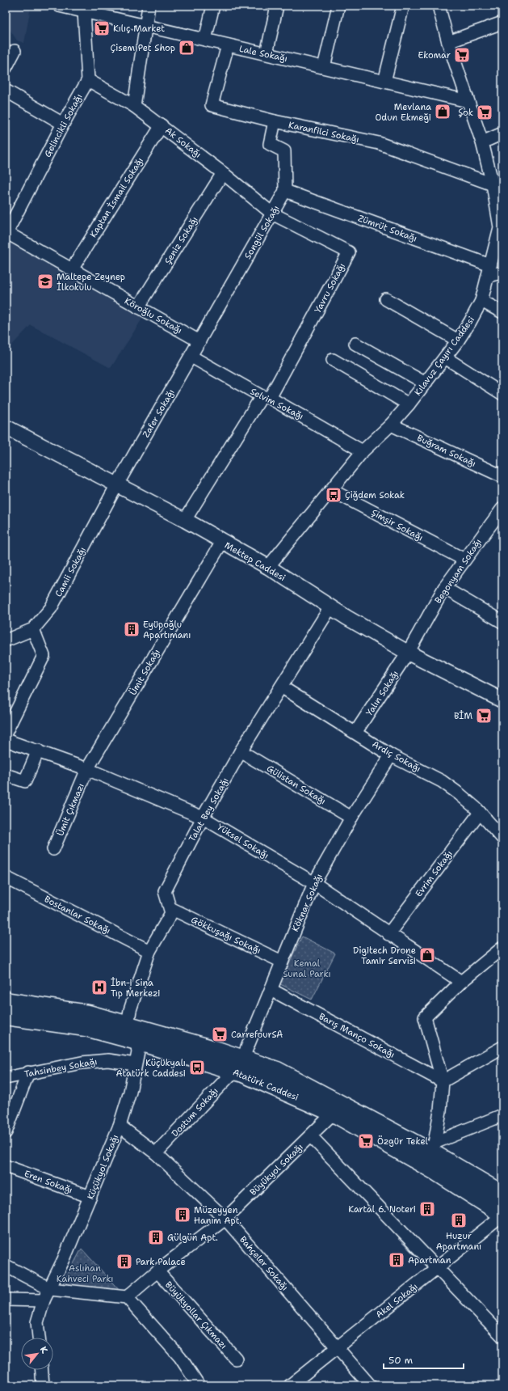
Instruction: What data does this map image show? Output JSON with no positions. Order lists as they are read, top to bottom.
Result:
{
  "streets": {
    "main road": ["Atatürk Caddesi"],
    "street": [
      "Lale Sokağı",
      "Gelincikli Sokağı",
      "Karanfilci Sokağı",
      "Ak Sokağı",
      "Kaptan İsmail Sokağı",
      "Zümrüt Sokağı",
      "Songül Sokağı",
      "Şeniz Sokağı",
      "Yavru Sokağı",
      "Köroğlu Sokağı",
      "Kılavuz Çayırı Caddesi",
      "Selvim Sokağı",
      "Zafer Sokağı",
      "Buğram Sokağı",
      "Şimşir Sokağı",
      "Mektep Caddesi",
      "Begonyam Sokağı",
      "Camii Sokağı",
      "Ümit Sokağı",
      "Yalın Sokağı",
      "Ardıç Sokağı",
      "Gülistan Sokağı",
      "Ümit Çıkmazı",
      "Talat Bey Sokağı",
      "Yüksel Sokağı",
      "Evrim Sokağı",
      "Köknar Sokağı",
      "Bostanlar Sokağı",
      "Gökkuşağı Sokağı",
      "Barış Manço Sokağı",
      "Tahsinbey Sokağı",
      "Dostum Sokağı",
      "Küçükyol Sokağı",
      "Büyükyol Sokağı",
      "Eren Sokağı",
      "Bahçeler Sokağı",
      "Akel Sokağı",
      "Büyükyollar Çıkmazı"
    ]
  },
  "crossings": [
    ["Lale Sokağı", "Karanfilci Sokağı"],
    ["Lale Sokağı", "Kılavuz Çayırı Caddesi"],
    ["Gelincikli Sokağı", "Ak Sokağı"],
    ["Gelincikli Sokağı", "Köroğlu Sokağı"],
    ["Karanfilci Sokağı", "Kılavuz Çayırı Caddesi"],
    ["Ak Sokağı", "Kaptan İsmail Sokağı"],
    ["Ak Sokağı", "Songül Sokağı"],
    ["Ak Sokağı", "Şeniz Sokağı"],
    ["Ak Sokağı", "Yavru Sokağı"],
    ["Kaptan İsmail Sokağı", "Köroğlu Sokağı"],
    ["Zümrüt Sokağı", "Songül Sokağı"],
    ["Zümrüt Sokağı", "Kılavuz Çayırı Caddesi"],
    ["Songül Sokağı", "Yavru Sokağı"],
    ["Songül Sokağı", "Köroğlu Sokağı"],
    ["Songül Sokağı", "Zafer Sokağı"],
    ["Şeniz Sokağı", "Köroğlu Sokağı"],
    ["Yavru Sokağı", "Selvim Sokağı"],
    ["Yavru Sokağı", "Mektep Caddesi"],
    ["Köroğlu Sokağı", "Zafer Sokağı"],
    ["Kılavuz Çayırı Caddesi", "Selvim Sokağı"],
    ["Kılavuz Çayırı Caddesi", "Buğram Sokağı"],
    ["Kılavuz Çayırı Caddesi", "Şimşir Sokağı"],
    ["Kılavuz Çayırı Caddesi", "Mektep Caddesi"],
    ["Selvim Sokağı", "Zafer Sokağı"],
    ["Zafer Sokağı", "Mektep Caddesi"],
    ["Zafer Sokağı", "Camii Sokağı"],
    ["Şimşir Sokağı", "Begonyam Sokağı"],
    ["Mektep Caddesi", "Begonyam Sokağı"],
    ["Mektep Caddesi", "Camii Sokağı"],
    ["Mektep Caddesi", "Ümit Sokağı"],
    ["Mektep Caddesi", "Yalın Sokağı"],
    ["Mektep Caddesi", "Talat Bey Sokağı"],
    ["Begonyam Sokağı", "Yalın Sokağı"],
    ["Ümit Sokağı", "Ümit Çıkmazı"],
    ["Ümit Sokağı", "Yüksel Sokağı"],
    ["Yalın Sokağı", "Ardıç Sokağı"],
    ["Ardıç Sokağı", "Talat Bey Sokağı"],
    ["Ardıç Sokağı", "Evrim Sokağı"],
    ["Ardıç Sokağı", "Köknar Sokağı"],
    ["Gülistan Sokağı", "Talat Bey Sokağı"],
    ["Gülistan Sokağı", "Köknar Sokağı"],
    ["Ümit Çıkmazı", "Yüksel Sokağı"],
    ["Talat Bey Sokağı", "Yüksel Sokağı"],
    ["Talat Bey Sokağı", "Gökkuşağı Sokağı"],
    ["Yüksel Sokağı", "Evrim Sokağı"],
    ["Yüksel Sokağı", "Köknar Sokağı"],
    ["Köknar Sokağı", "Gökkuşağı Sokağı"],
    ["Köknar Sokağı", "Barış Manço Sokağı"],
    ["Köknar Sokağı", "Atatürk Caddesi"],
    ["Köknar Sokağı", "Dostum Sokağı"],
    ["Tahsinbey Sokağı", "Küçükyol Sokağı"],
    ["Atatürk Caddesi", "Dostum Sokağı"],
    ["Atatürk Caddesi", "Küçükyol Sokağı"],
    ["Atatürk Caddesi", "Büyükyol Sokağı"],
    ["Atatürk Caddesi", "Akel Sokağı"],
    ["Dostum Sokağı", "Bahçeler Sokağı"],
    ["Küçükyol Sokağı", "Eren Sokağı"],
    ["Küçükyol Sokağı", "Bahçeler Sokağı"],
    ["Büyükyol Sokağı", "Bahçeler Sokağı"],
    ["Büyükyol Sokağı", "Büyükyollar Çıkmazı"],
    ["Bahçeler Sokağı", "Akel Sokağı"]
  ],
  "parks": ["Kemal Sunal Parkı", "Aslıhan Kahveci Parkı"],
  "places": {
    "supermarket": [
      "Kılıç Market",
      "Ekomar",
      "Şok",
      "BİM",
      "CarrefourSA",
      "Özgür Tekel"
    ],
    "shop": ["Çisem Pet Shop", "Mevlana Odun Ekmeği", "Digitech Drone Tamir Servisi"],
    "school or university": ["Maltepe Zeynep İlkokulu"],
    "bus stop": ["Çiğdem Sokak", "Küçükyalı Atatürk Caddesi"],
    "building": [
      "Eyüpoğlu Apartımanı",
      "Kartal 6. Noteri",
      "Müzeyyen Hanım Apt.",
      "Huzur Apartmanı",
      "Gülgün Apt.",
      "Apartman",
      "Park Palace"
    ],
    "hospital": ["İbn-i Sina Tıp Merkezi"]
  },
  "scale_bar": "50 m",
  "north": "top right"
}
